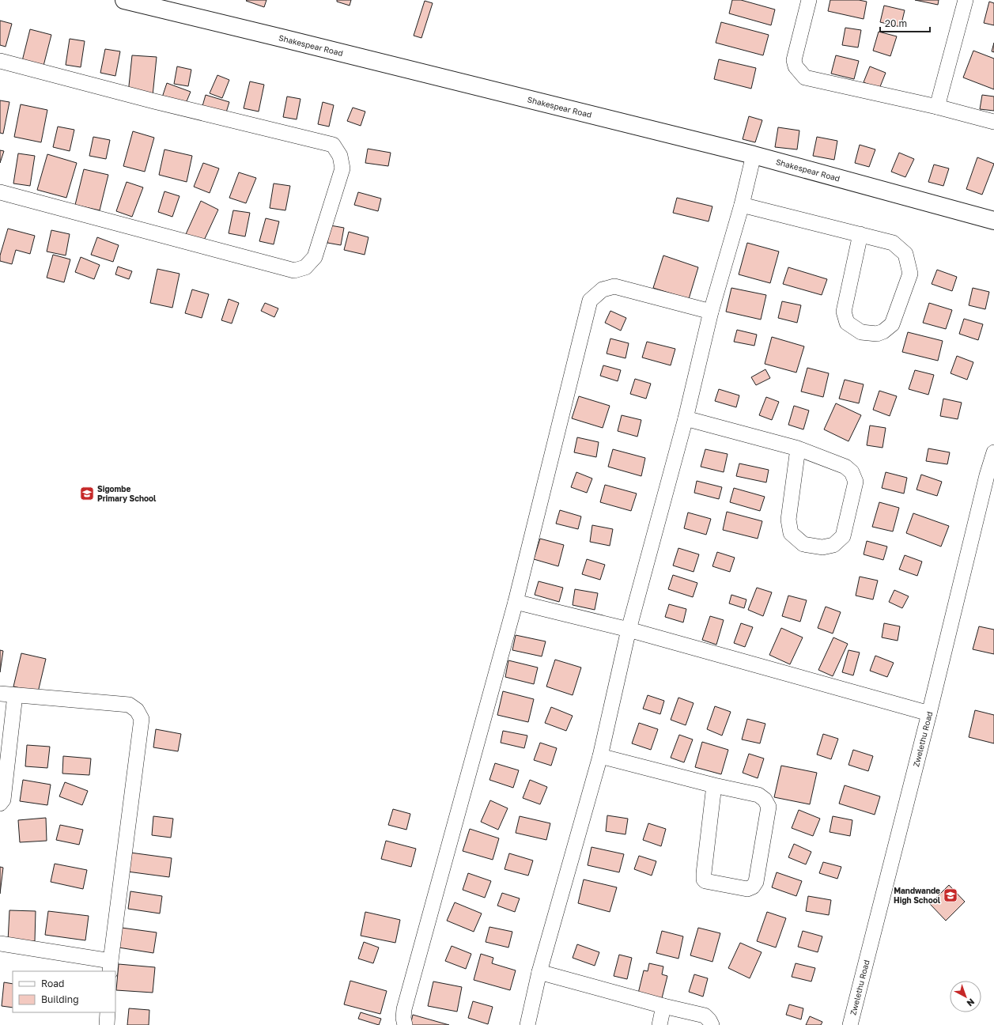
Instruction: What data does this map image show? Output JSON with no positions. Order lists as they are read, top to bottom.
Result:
{
  "streets": {
    "street": ["Shakespear Road", "Zwelethu Road"]
  },
  "places": {
    "school or university": ["Sigombe Primary School", "Mandwande High School"]
  },
  "legend": ["Road", "Building"],
  "scale_bar": "20 m",
  "north": "bottom right"
}
